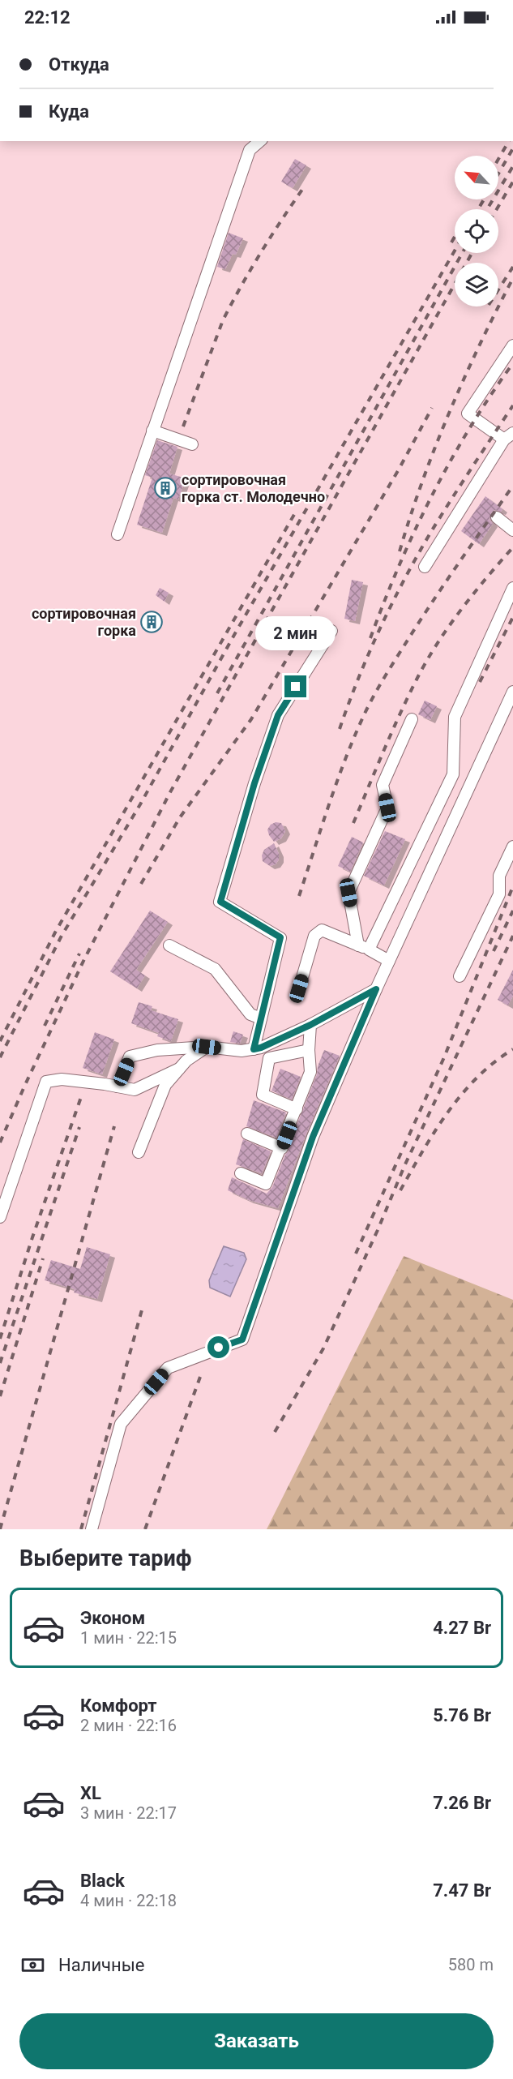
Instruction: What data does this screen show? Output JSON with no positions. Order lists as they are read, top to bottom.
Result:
{
  "places": {
    "building": ["сортировочная горка ст. Молодечно", "сортировочная горка"]
  },
  "north": "top left",
  "page": {
    "status": "22:12",
    "banner": ["Откуда", "Куда"],
    "bubble": "2 мин",
    "heading": "Выберите тариф",
    "list": [
      {
        "name": "Эконом",
        "note": "1 мин · 22:15",
        "value": "4.27 Br"
      },
      {
        "name": "Комфорт",
        "note": "2 мин · 22:16",
        "value": "5.76 Br"
      },
      {
        "name": "XL",
        "note": "3 мин · 22:17",
        "value": "7.26 Br"
      },
      {
        "name": "Black",
        "note": "4 мин · 22:18",
        "value": "7.47 Br"
      }
    ],
    "pay": ["Наличные", "580 m"],
    "buttons": "Заказать"
  }
}
